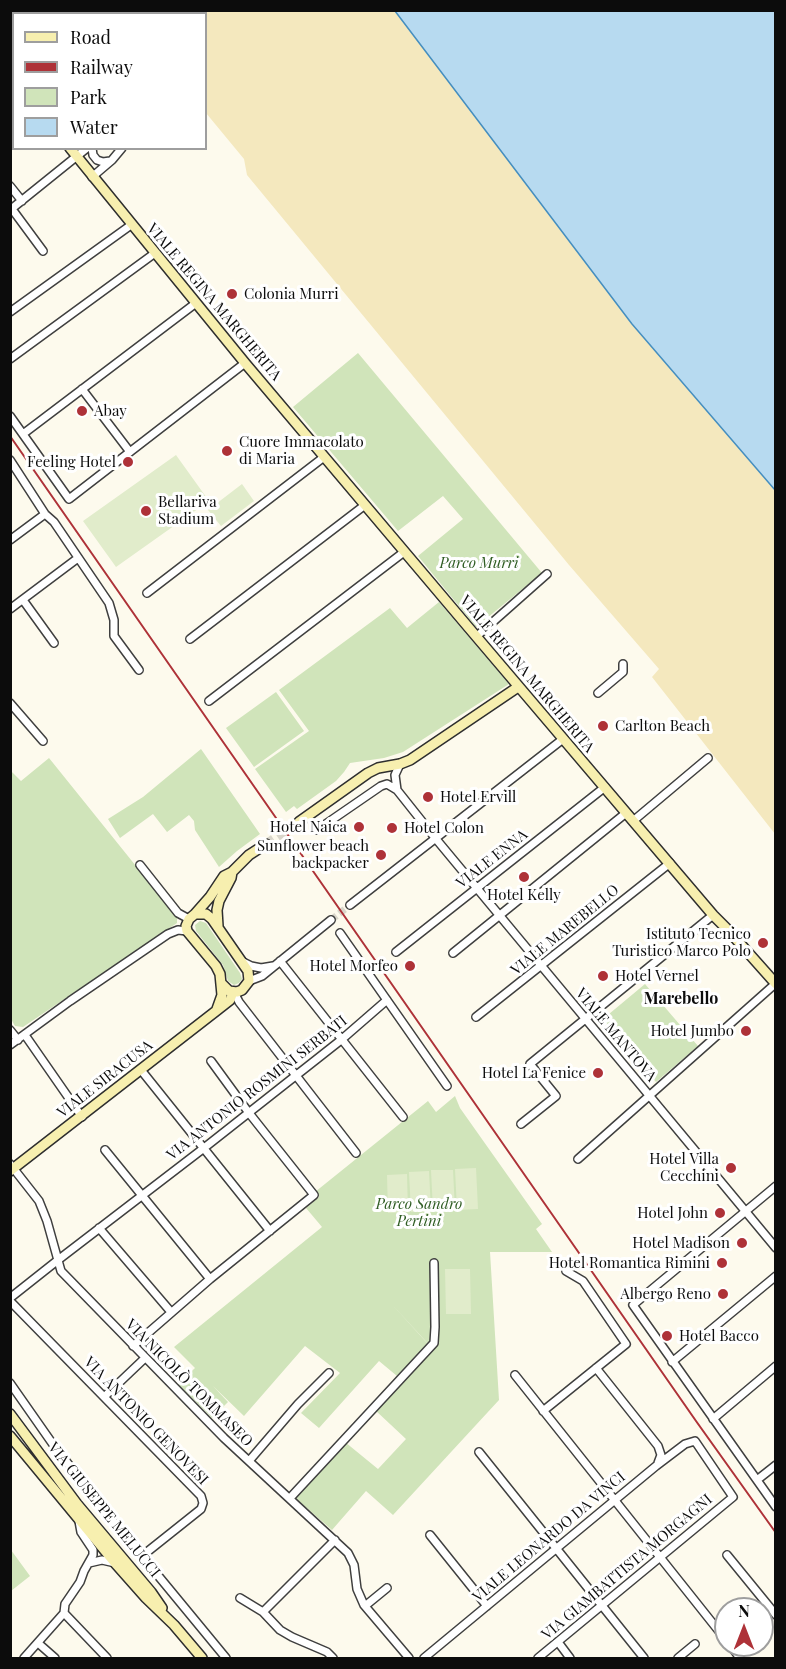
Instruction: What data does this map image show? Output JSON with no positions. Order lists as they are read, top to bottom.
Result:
{
  "streets": {
    "street": [
      "VIALE REGINA MARGHERITA",
      "VIALE ENNA",
      "VIALE MAREBELLO",
      "VIALE MANTOVA",
      "VIALE SIRACUSA",
      "VIA ANTONIO ROSMINI SERBATI",
      "VIA NICOLÒ TOMMASEO",
      "VIA ANTONIO GENOVESI",
      "VIA GIUSEPPE MELUCCI",
      "VIALE LEONARDO DA VINCI",
      "VIA GIAMBATTISTA MORGAGNI"
    ]
  },
  "crossings": [
    ["VIALE REGINA MARGHERITA", "VIALE ENNA"],
    ["VIALE REGINA MARGHERITA", "VIALE MAREBELLO"],
    ["VIALE ENNA", "VIALE MANTOVA"],
    ["VIALE MAREBELLO", "VIALE MANTOVA"],
    ["VIALE SIRACUSA", "VIA NICOLÒ TOMMASEO"],
    ["VIA ANTONIO ROSMINI SERBATI", "VIA NICOLÒ TOMMASEO"],
    ["VIA ANTONIO ROSMINI SERBATI", "VIA ANTONIO GENOVESI"],
    ["VIALE LEONARDO DA VINCI", "VIA GIAMBATTISTA MORGAGNI"]
  ],
  "districts": ["Marebello"],
  "parks": ["Parco Murri", "Parco Sandro Pertini"],
  "places": [
    "Colonia Murri",
    "Abay",
    "Cuore Immacolato di Maria",
    "Feeling Hotel",
    "Bellariva Stadium",
    "Carlton Beach",
    "Hotel Ervill",
    "Hotel Naica",
    "Hotel Colon",
    "Sunflower beach backpacker",
    "Hotel Kelly",
    "Istituto Tecnico Turistico Marco Polo",
    "Hotel Morfeo",
    "Hotel Vernel",
    "Hotel Jumbo",
    "Hotel La Fenice",
    "Hotel Villa Cecchini",
    "Hotel John",
    "Hotel Madison",
    "Hotel Romantica Rimini",
    "Albergo Reno",
    "Hotel Bacco"
  ],
  "legend": [
    "Road",
    "Railway",
    "Park",
    "Water"
  ],
  "north": "top"
}
